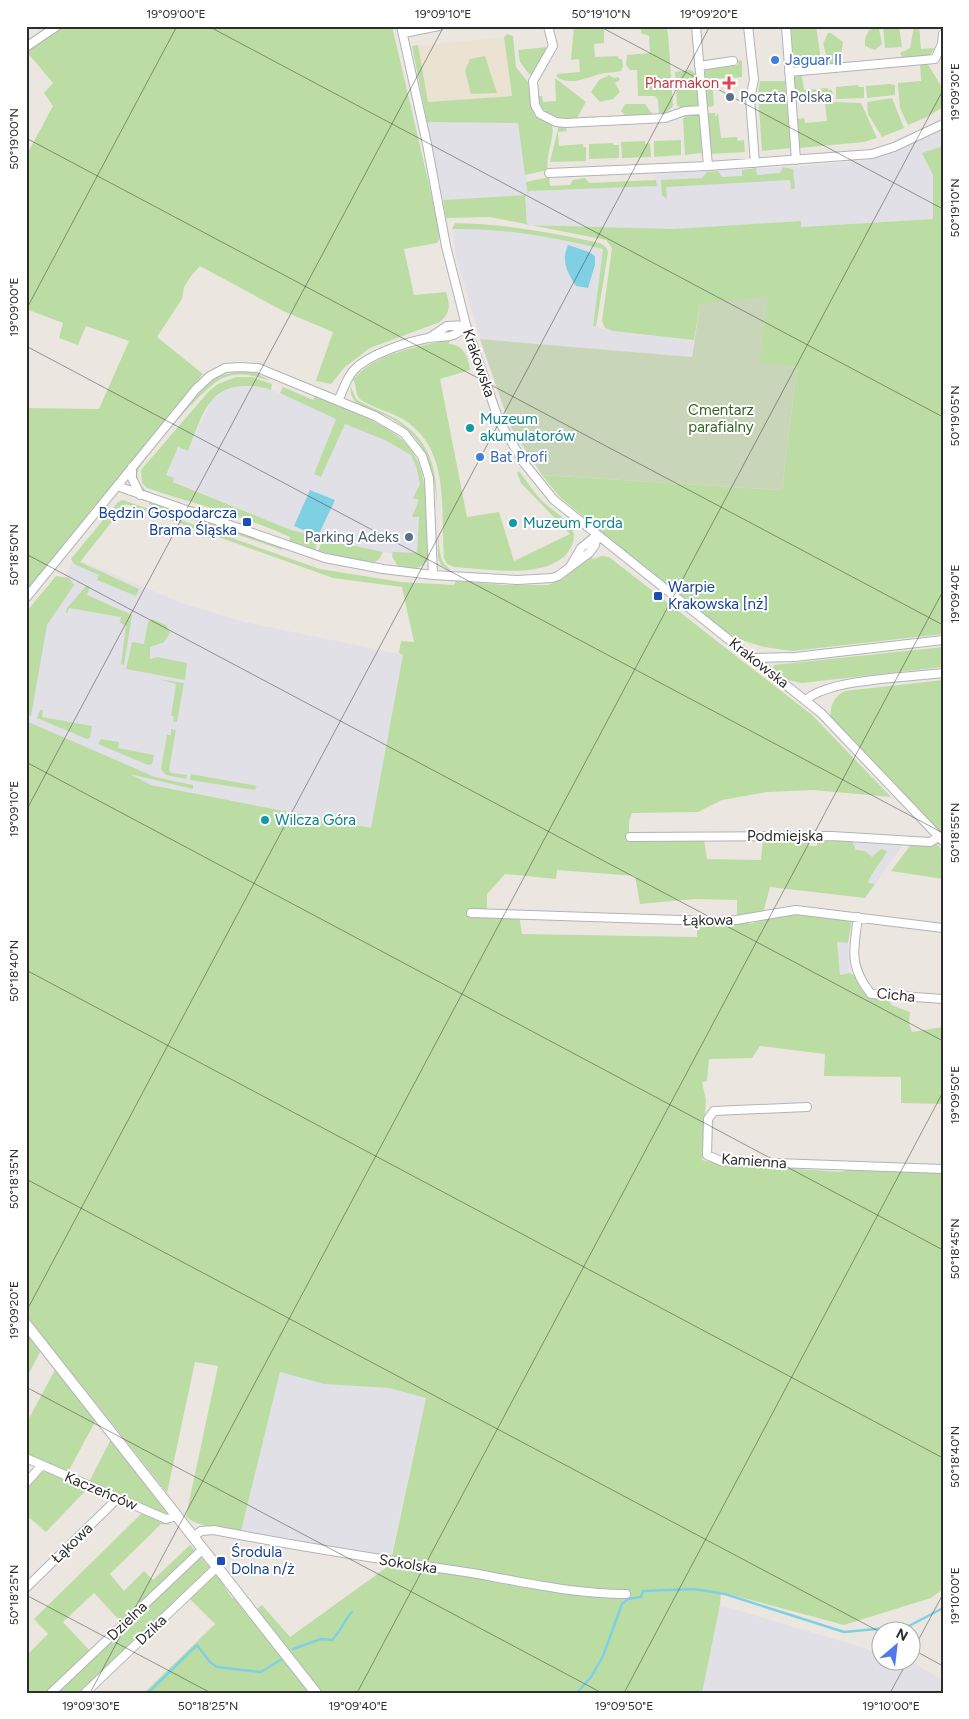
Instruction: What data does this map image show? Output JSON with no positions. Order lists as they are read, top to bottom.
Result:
{
  "streets": {
    "street": [
      "Krakowska",
      "Podmiejska",
      "Łąkowa",
      "Cicha",
      "Kamienna",
      "Kaczeńców",
      "Sokolska",
      "Dzielna",
      "Dzika"
    ]
  },
  "crossings": [
    ["Krakowska", "Podmiejska"],
    ["Łąkowa", "Cicha"],
    ["Łąkowa", "Kaczeńców"]
  ],
  "parks": ["Cmentarz parafialny"],
  "places": {
    "other": [
      "Jaguar II",
      "Poczta Polska",
      "Muzeum akumulatorów",
      "Bat Profi",
      "Muzeum Forda",
      "Parking Adeks",
      "Wilcza Góra"
    ],
    "health": ["Pharmakon"],
    "transit": ["Będzin Gospodarcza Brama Śląska", "Warpie Krakowska [nż]", "Środula Dolna n/ż"]
  },
  "north": "top right",
  "coordinates": [
    "19°09'00\"E",
    "19°09'10\"E",
    "50°19'10\"N",
    "19°09'20\"E",
    "19°09'30\"E",
    "50°19'00\"N",
    "50°19'05\"N",
    "50°18'50\"N",
    "19°09'40\"E",
    "50°18'55\"N",
    "50°18'40\"N",
    "19°09'50\"E",
    "50°18'35\"N",
    "50°18'45\"N",
    "50°18'25\"N",
    "19°10'00\"E"
  ]
}
